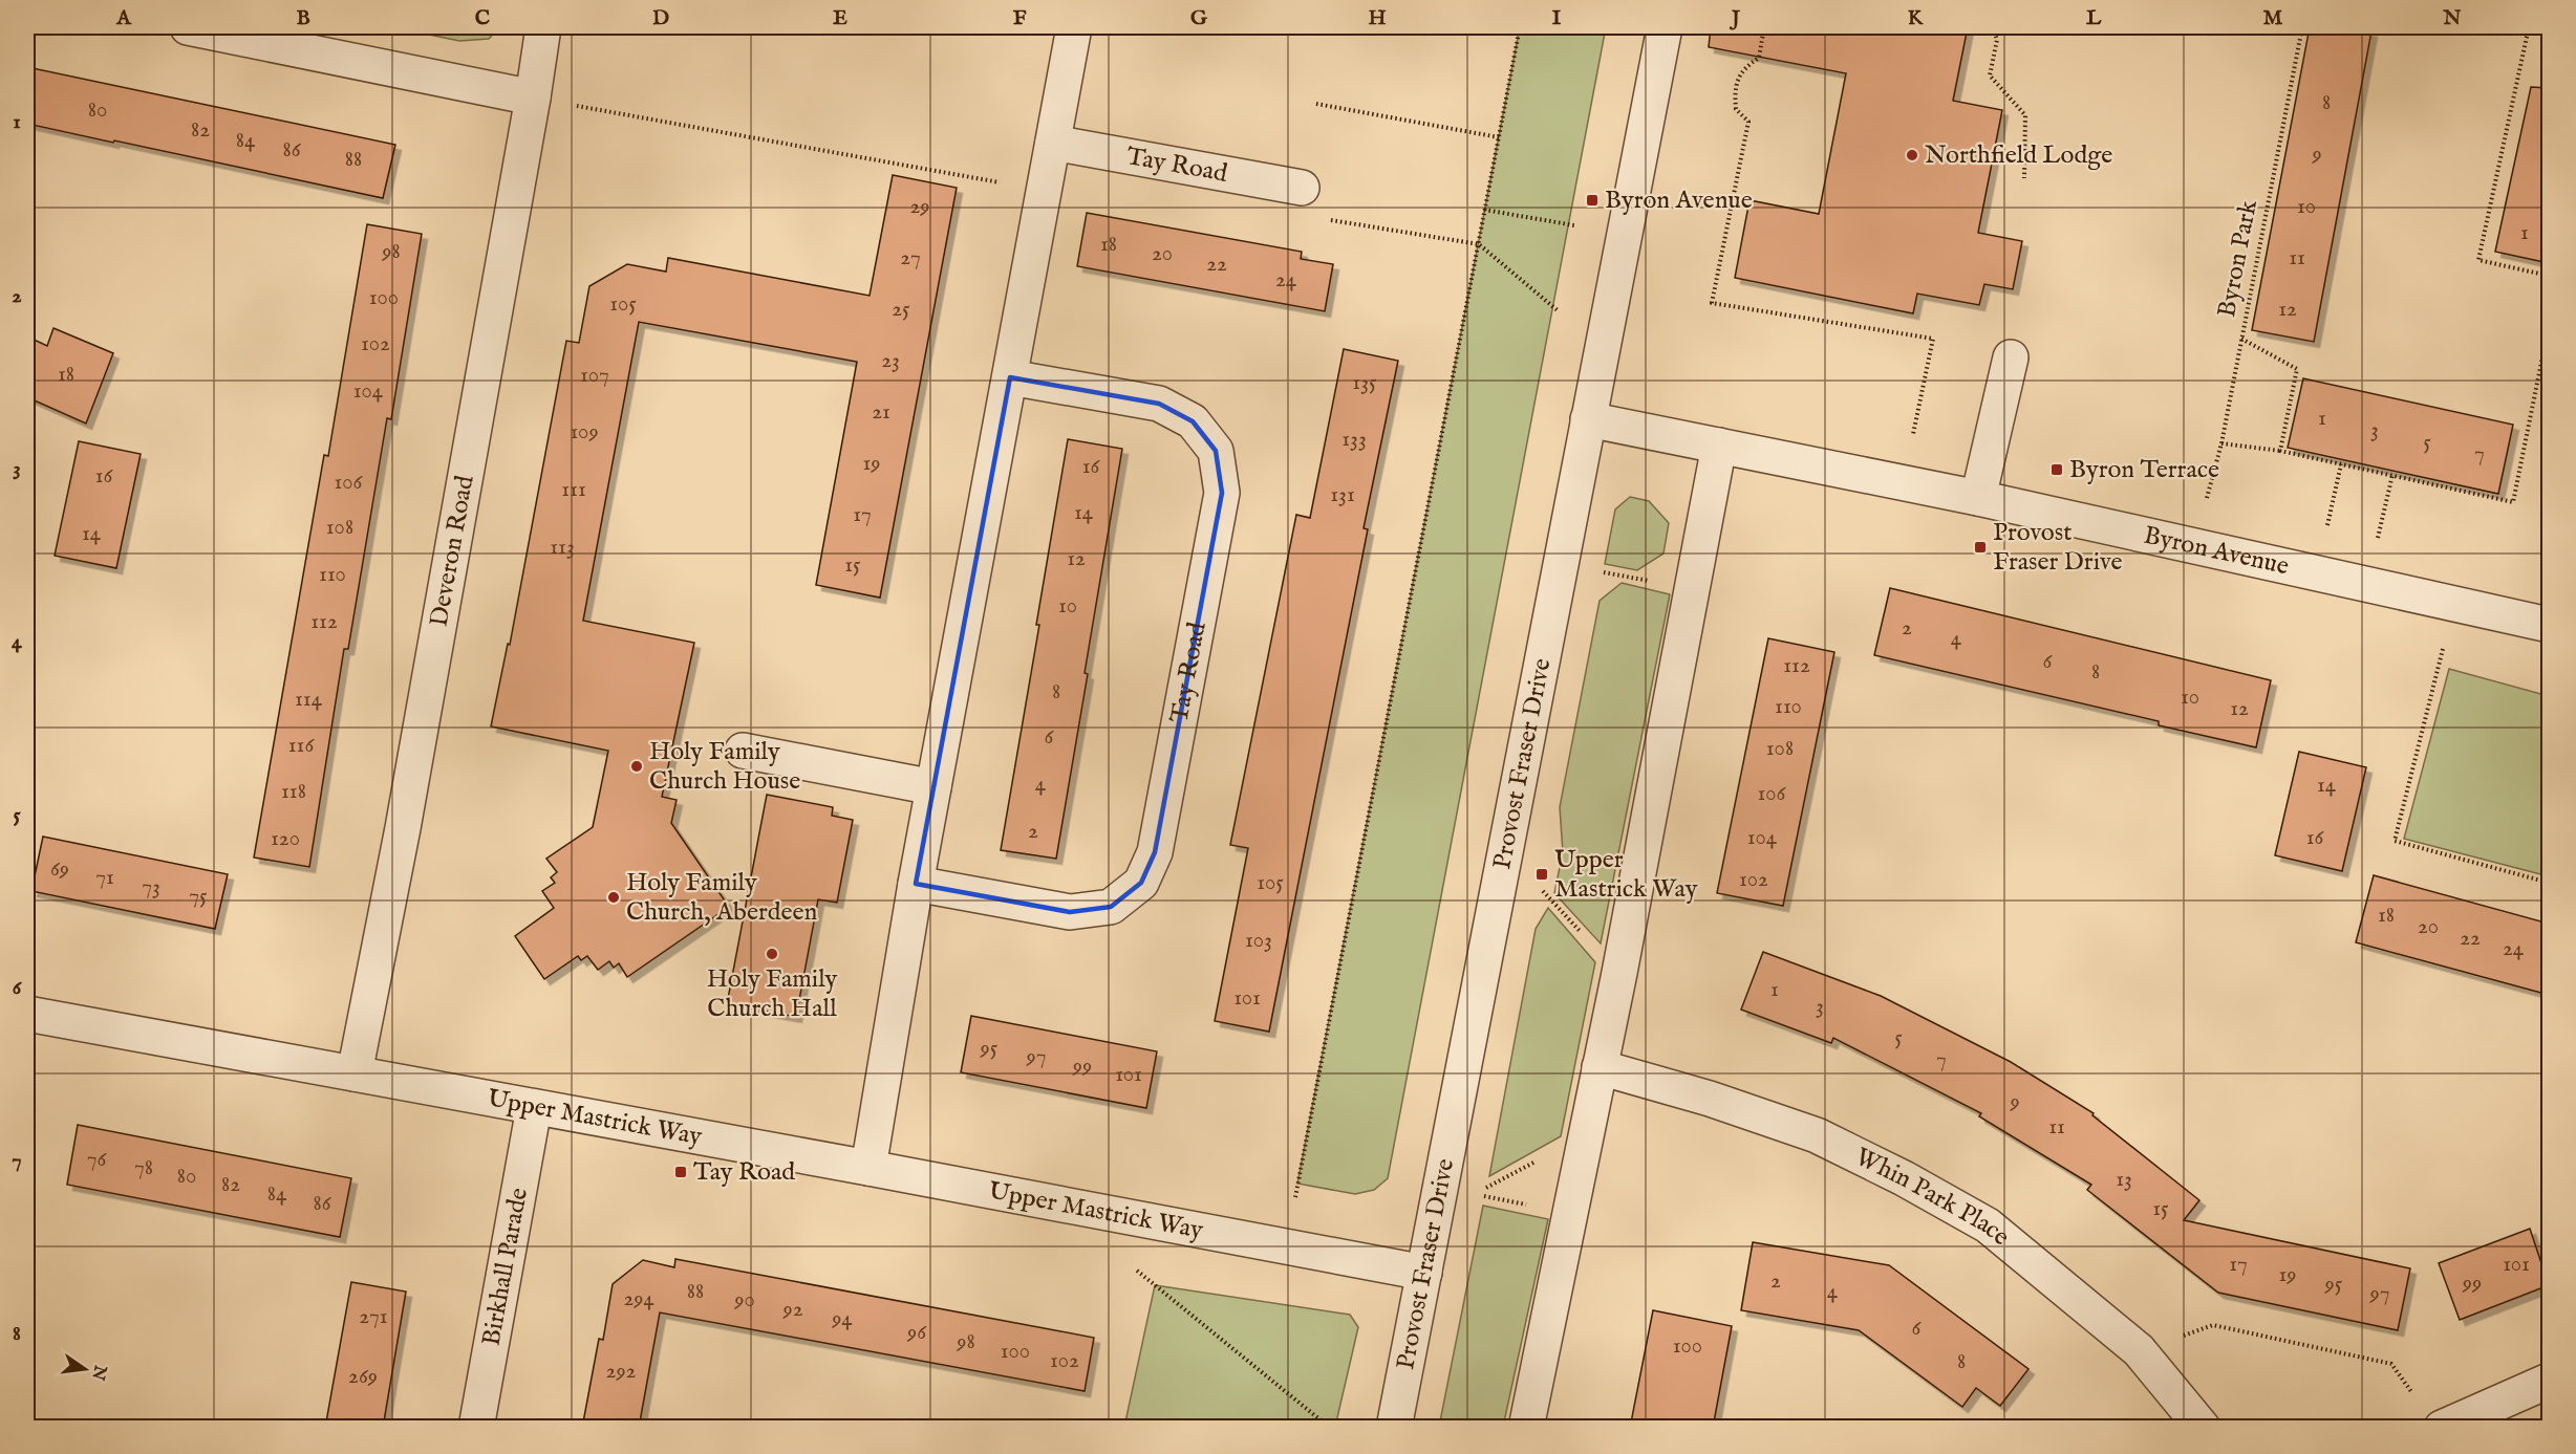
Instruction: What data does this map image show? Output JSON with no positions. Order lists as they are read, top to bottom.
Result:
{
  "streets": {
    "street": [
      "Tay Road",
      "Byron Avenue",
      "Deveron Road",
      "Provost Fraser Drive",
      "Upper Mastrick Way",
      "Whin Park Place",
      "Birkhall Parade"
    ],
    "path": ["Byron Park"]
  },
  "crossings": [
    ["Byron Avenue", "Provost Fraser Drive"],
    ["Deveron Road", "Upper Mastrick Way"],
    ["Provost Fraser Drive", "Upper Mastrick Way"],
    ["Upper Mastrick Way", "Birkhall Parade"]
  ],
  "places": {
    "other": [
      "Northfield Lodge",
      "Holy Family Church House",
      "Holy Family Church, Aberdeen",
      "Holy Family Church Hall"
    ],
    "transit": [
      "Byron Avenue",
      "Byron Terrace",
      "Provost Fraser Drive",
      "Upper Mastrick Way",
      "Tay Road"
    ]
  },
  "house_numbers": [
    "8",
    "80",
    "82",
    "84",
    "86",
    "9",
    "88",
    "29",
    "10",
    "1",
    "18",
    "98",
    "20",
    "27",
    "11",
    "22",
    "24",
    "100",
    "105",
    "25",
    "12",
    "102",
    "23",
    "18",
    "107",
    "135",
    "104",
    "21",
    "1",
    "3",
    "109",
    "133",
    "5",
    "7",
    "19",
    "16",
    "16",
    "106",
    "111",
    "131",
    "14",
    "17",
    "108",
    "14",
    "113",
    "12",
    "15",
    "110",
    "10",
    "112",
    "2",
    "4",
    "6",
    "112",
    "8",
    "8",
    "10",
    "114",
    "110",
    "12",
    "6",
    "116",
    "108",
    "4",
    "14",
    "118",
    "106",
    "2",
    "104",
    "16",
    "120",
    "69",
    "71",
    "102",
    "105",
    "73",
    "75",
    "18",
    "20",
    "22",
    "103",
    "24",
    "1",
    "101",
    "3",
    "5",
    "95",
    "97",
    "7",
    "99",
    "101",
    "9",
    "11",
    "76",
    "78",
    "80",
    "13",
    "82",
    "84",
    "86",
    "15",
    "17",
    "101",
    "19",
    "2",
    "99",
    "95",
    "88",
    "4",
    "97",
    "294",
    "90",
    "92",
    "271",
    "94",
    "6",
    "96",
    "98",
    "100",
    "100",
    "102",
    "8",
    "292",
    "269"
  ],
  "north": "right",
  "grid": {
    "columns": [
      "A",
      "B",
      "C",
      "D",
      "E",
      "F",
      "G",
      "H",
      "I",
      "J",
      "K",
      "L",
      "M",
      "N"
    ],
    "rows": [
      "1",
      "2",
      "3",
      "4",
      "5",
      "6",
      "7",
      "8"
    ]
  }
}
